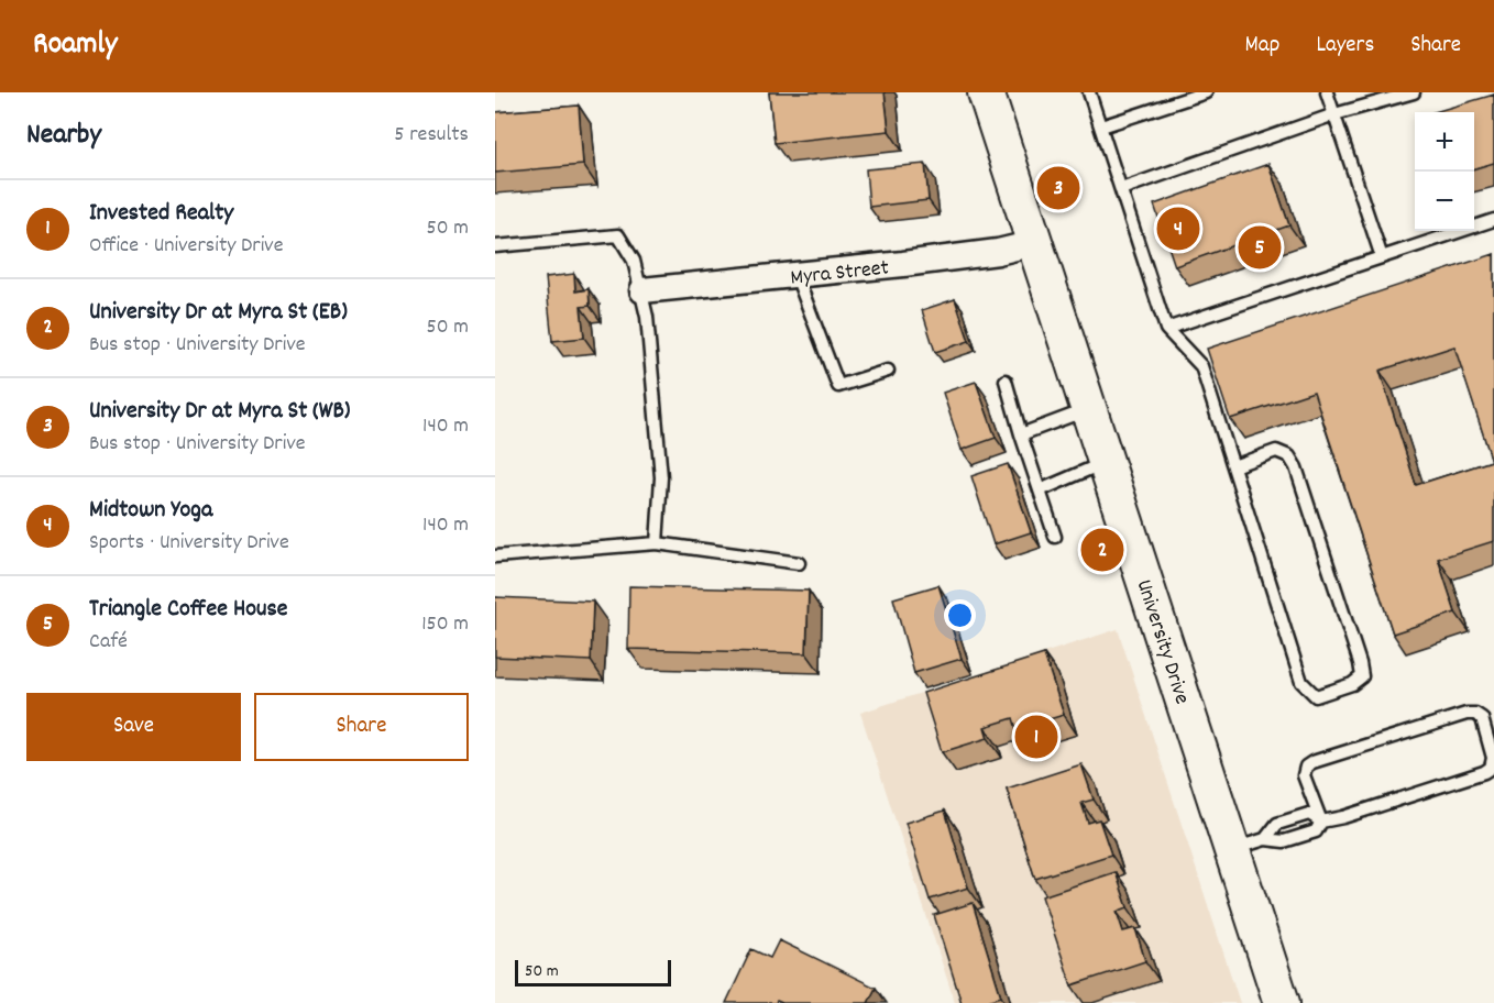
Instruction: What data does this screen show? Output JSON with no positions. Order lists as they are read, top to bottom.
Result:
{
  "streets": {
    "main road": ["University Drive"],
    "street": ["Myra Street"]
  },
  "crossings": [
    ["Myra Street", "University Drive"]
  ],
  "scale_bar": "50 m",
  "page": {
    "header": "Roamly",
    "nav": ["Map", "Layers", "Share"],
    "heading": ["Nearby", "5 results"],
    "map_buttons": ["+", "−"],
    "pins": [
      "3",
      "4",
      "5",
      "2",
      "1"
    ],
    "list": [
      {
        "mark": "1",
        "name": "Invested Realty",
        "note": "Office · University Drive",
        "value": "50 m"
      },
      {
        "mark": "2",
        "name": "University Dr at Myra St (EB)",
        "note": "Bus stop · University Drive",
        "value": "50 m"
      },
      {
        "mark": "3",
        "name": "University Dr at Myra St (WB)",
        "note": "Bus stop · University Drive",
        "value": "140 m"
      },
      {
        "mark": "4",
        "name": "Midtown Yoga",
        "note": "Sports · University Drive",
        "value": "140 m"
      },
      {
        "mark": "5",
        "name": "Triangle Coffee House",
        "note": "Café",
        "value": "150 m"
      }
    ],
    "buttons": ["Save", "Share"],
    "scale": "50 m"
  }
}
